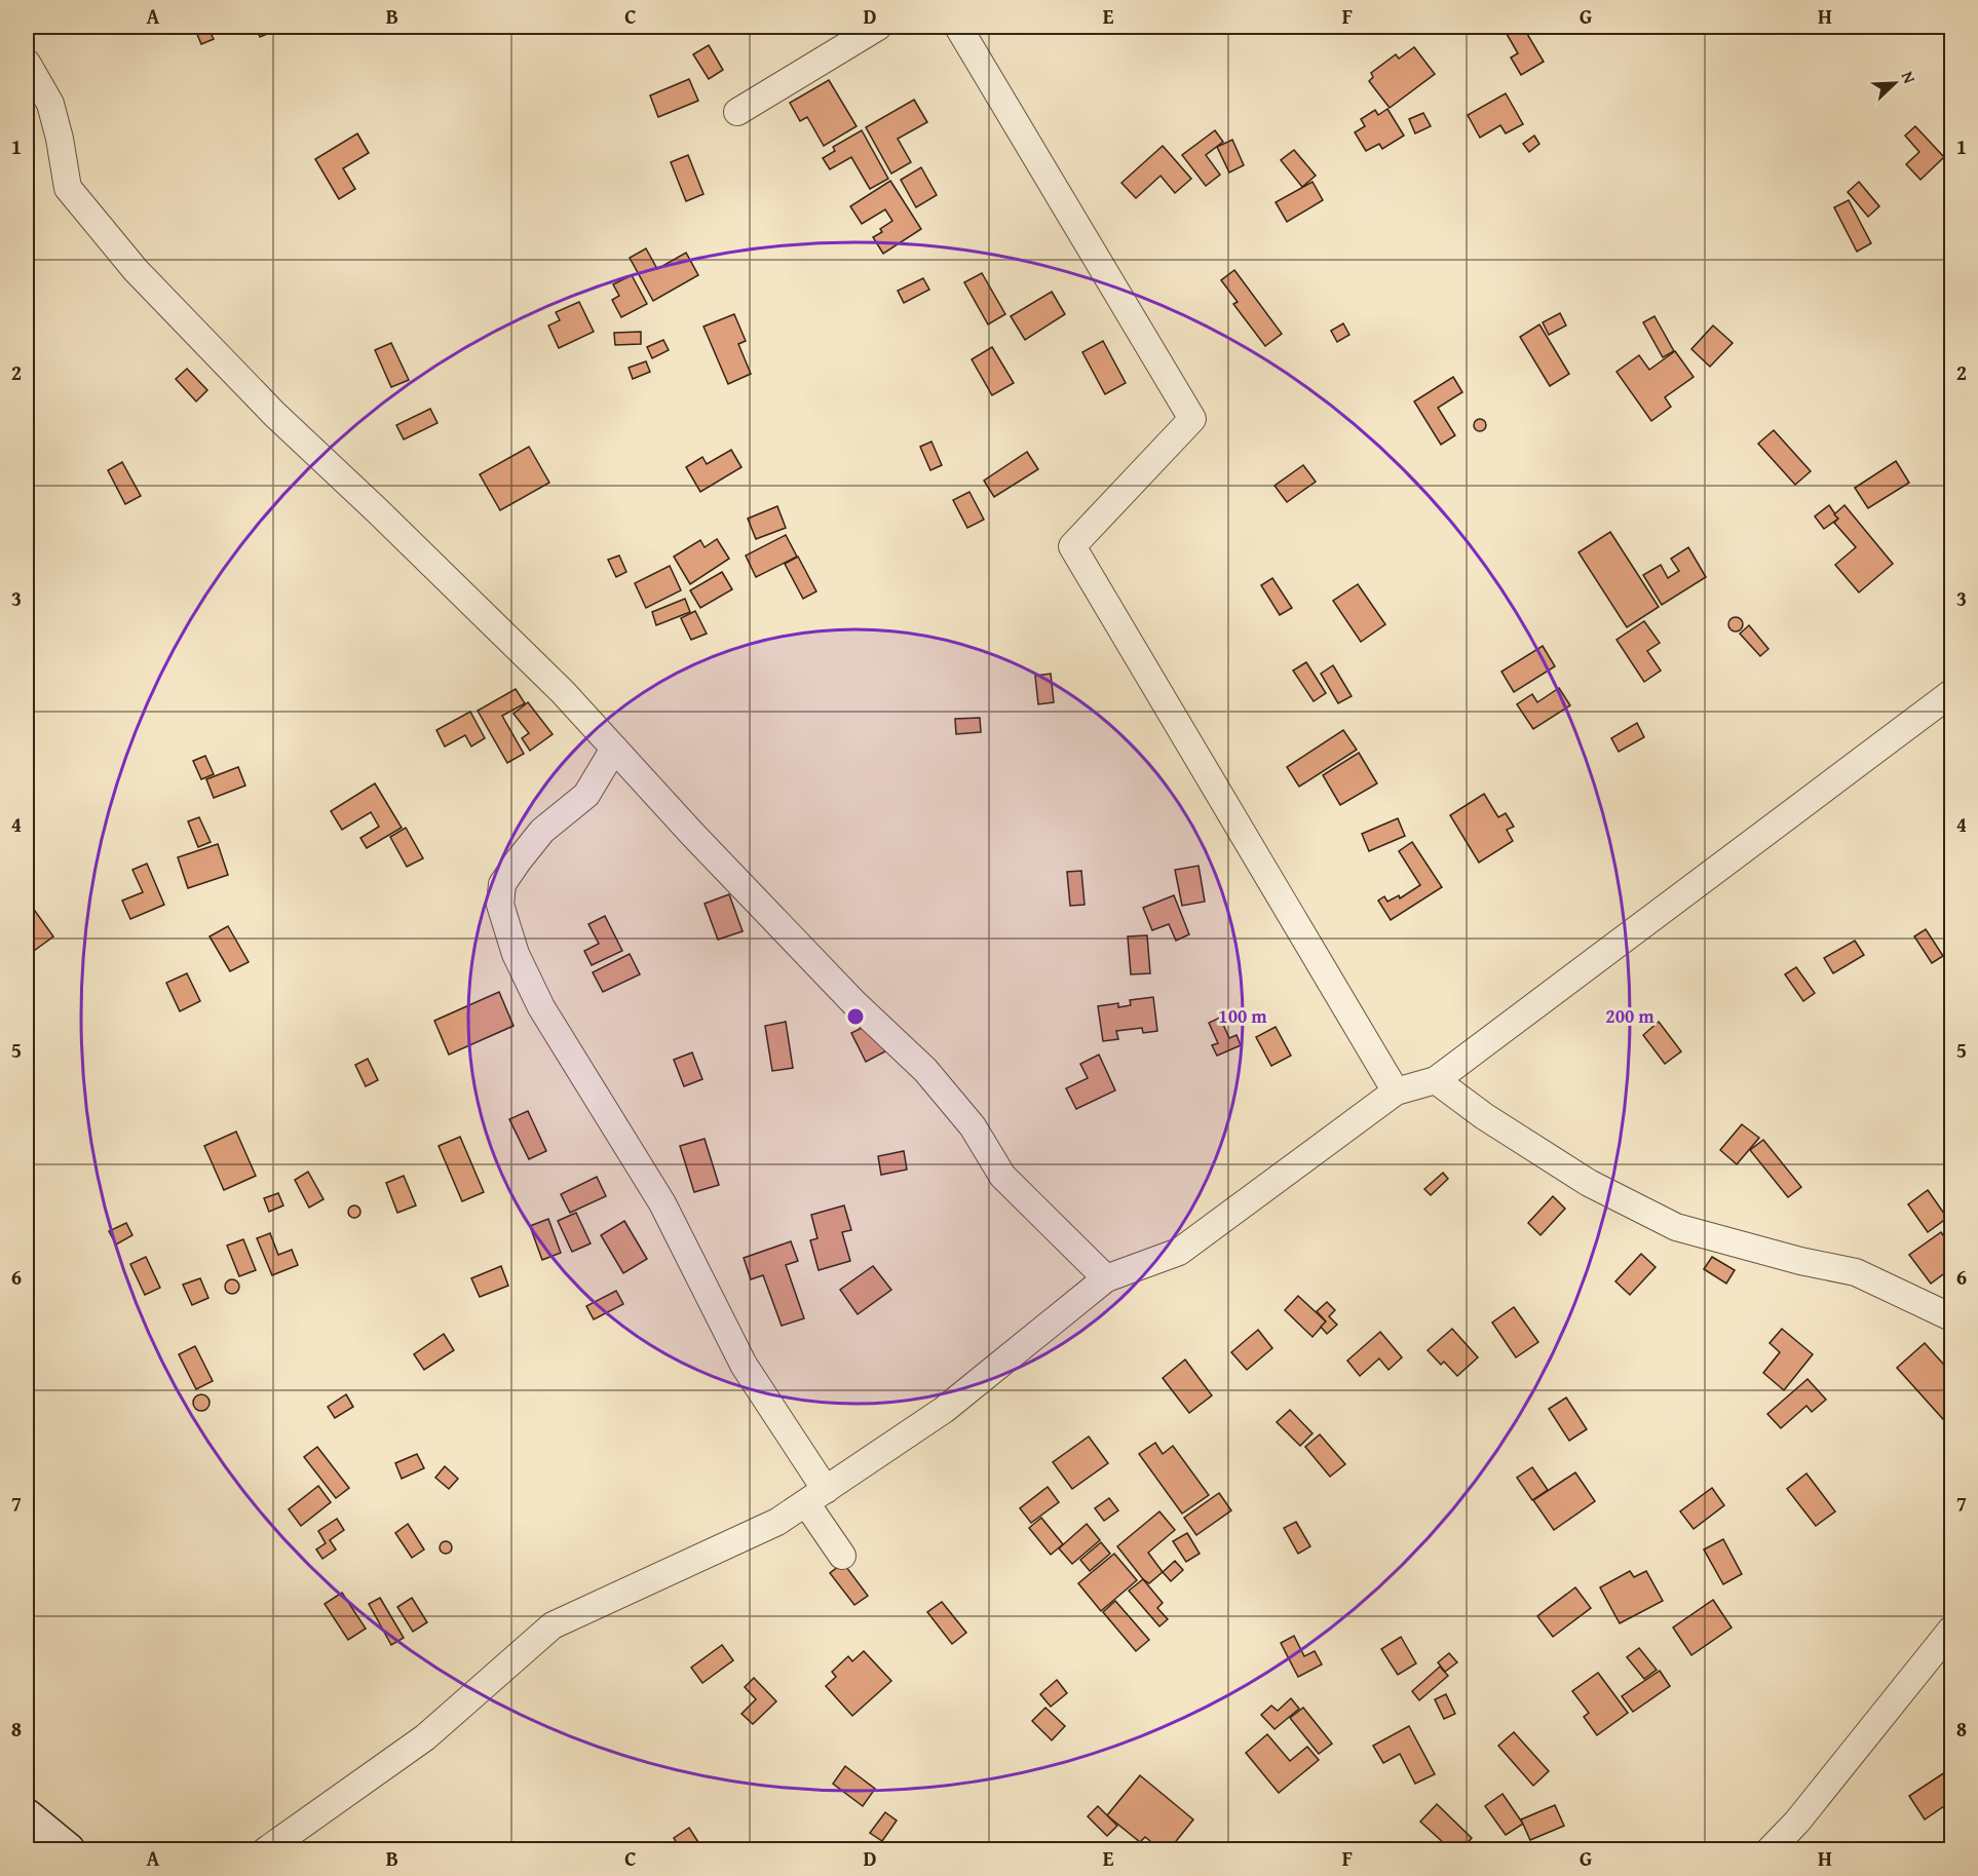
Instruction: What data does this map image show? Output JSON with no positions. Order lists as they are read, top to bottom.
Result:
{
  "north": "top right",
  "grid": {
    "columns": [
      "A",
      "B",
      "C",
      "D",
      "E",
      "F",
      "G",
      "H"
    ],
    "rows": [
      "1",
      "2",
      "3",
      "4",
      "5",
      "6",
      "7",
      "8"
    ]
  },
  "rings": ["100 m", "200 m"]
}
